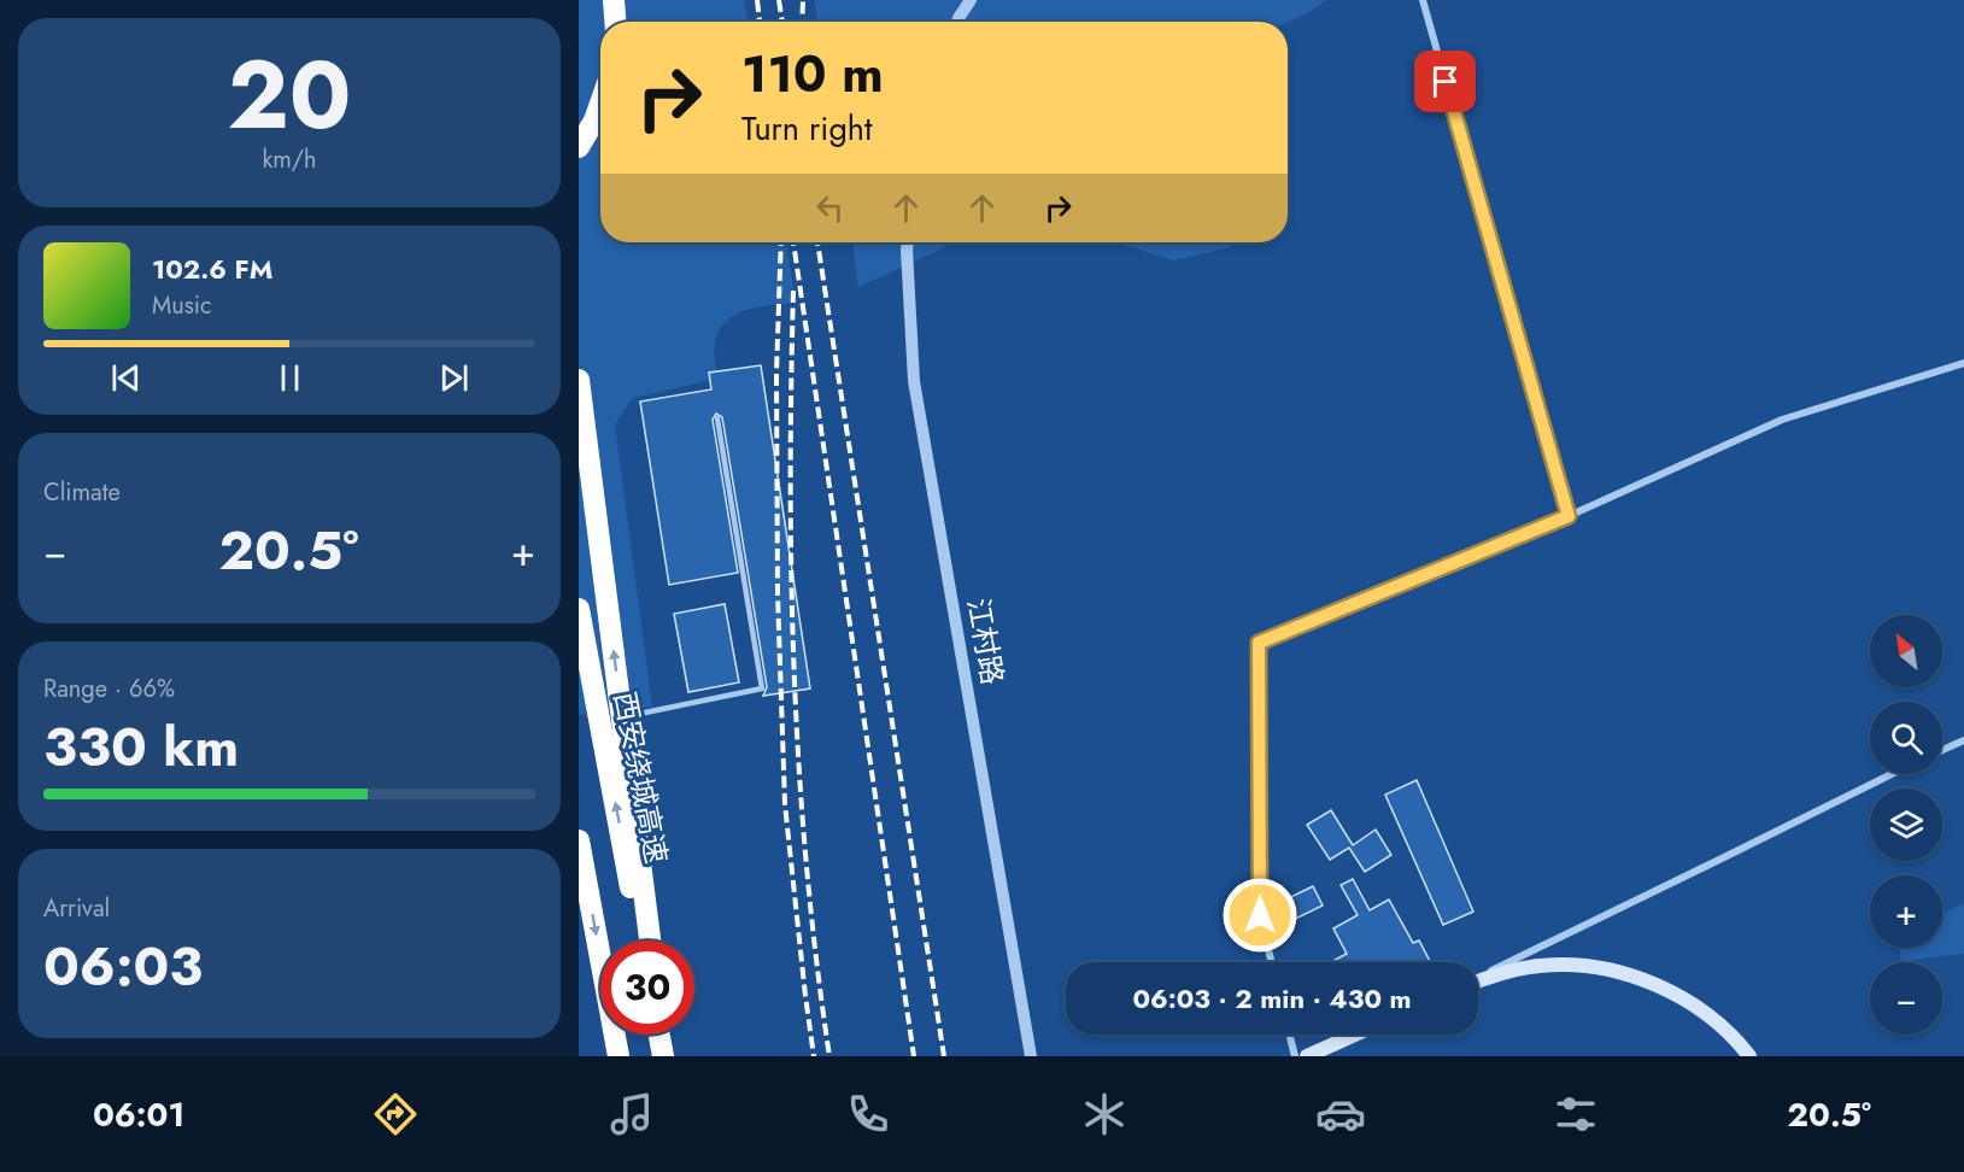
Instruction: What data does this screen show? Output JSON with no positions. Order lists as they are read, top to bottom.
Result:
{
  "streets": {
    "highway": ["西安绕城高速"],
    "street": ["江村路"]
  },
  "north": "top left",
  "page": {
    "tile": [
      ["20", "km/h"],
      "Climate",
      ["Range · 66%", "330 km"],
      ["Arrival", "06:03"]
    ],
    "turn": ["110 m", "Turn right"],
    "song": ["102.6 FM", "Music"],
    "heat": ["−", "20.5°", "+"],
    "map_buttons": ["+", "−"],
    "limit": "30",
    "trip": "06:03 · 2 min · 430 m",
    "tabs": ["06:01", "20.5°"]
  }
}
